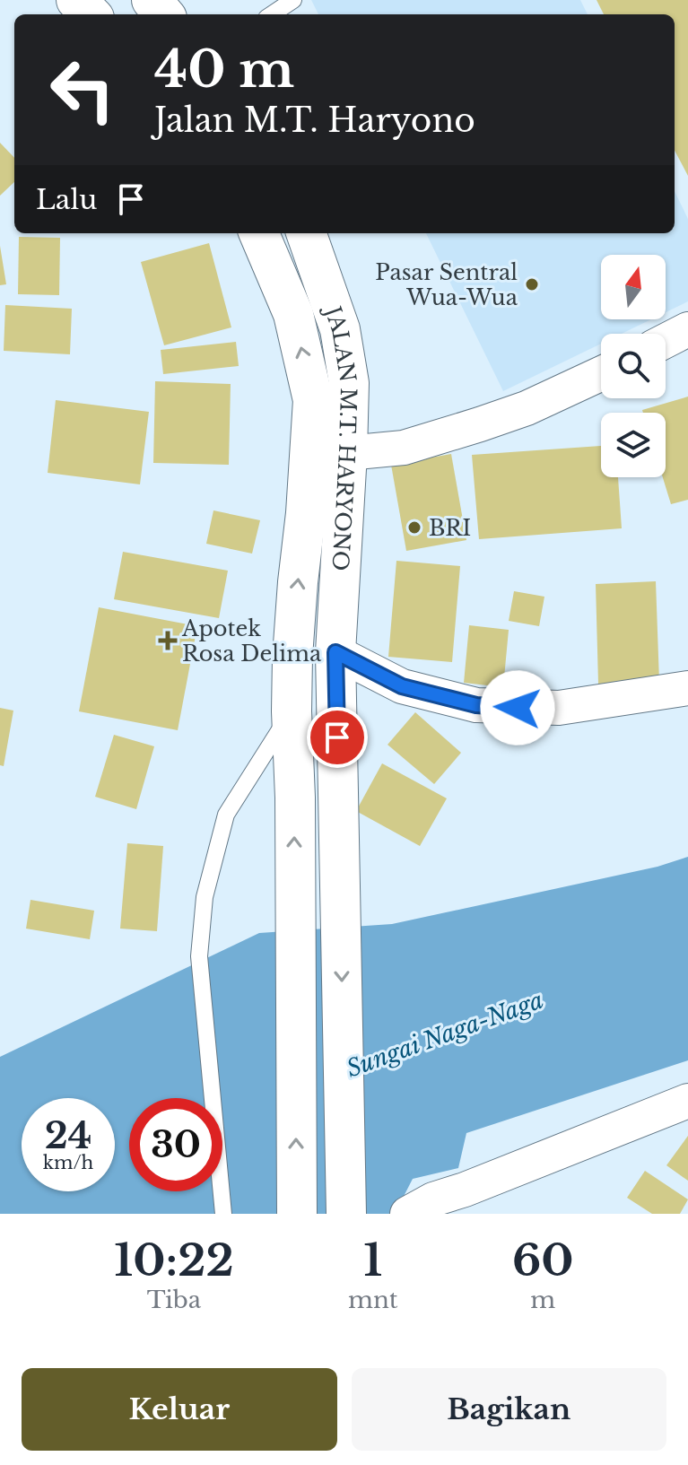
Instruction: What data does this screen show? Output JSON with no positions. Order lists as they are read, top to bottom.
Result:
{
  "streets": {
    "highway": ["JALAN M.T. HARYONO"]
  },
  "water": ["Sungai Naga-Naga"],
  "places": {
    "other": ["Pasar Sentral Wua-Wua", "BRI"],
    "health": ["Apotek Rosa Delima"]
  },
  "north": "top",
  "page": {
    "turn": ["40 m", "Jalan M.T. Haryono"],
    "then": "Lalu",
    "speed": "24 km/h",
    "limit": "30",
    "eta": [
      "10:22",
      "Tiba",
      "1",
      "mnt",
      "60",
      "m"
    ],
    "buttons": ["Keluar", "Bagikan"]
  }
}
